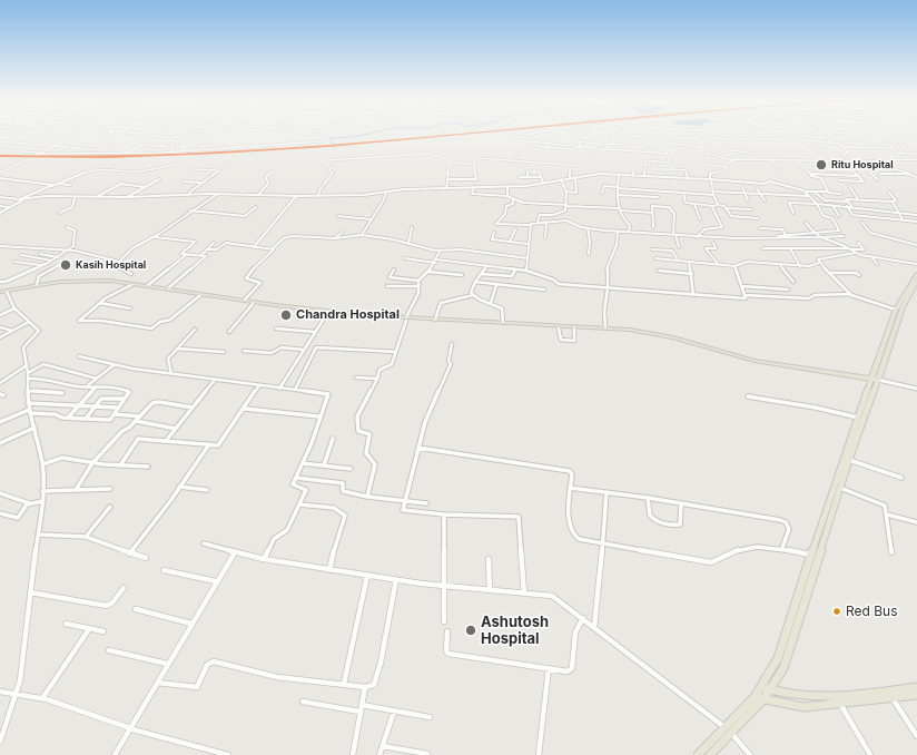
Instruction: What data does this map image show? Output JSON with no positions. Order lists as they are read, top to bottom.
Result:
{
  "places": [
    "Ritu Hospital",
    "Kasih Hospital",
    "Chandra Hospital",
    "Red Bus",
    "Ashutosh Hospital"
  ]
}
